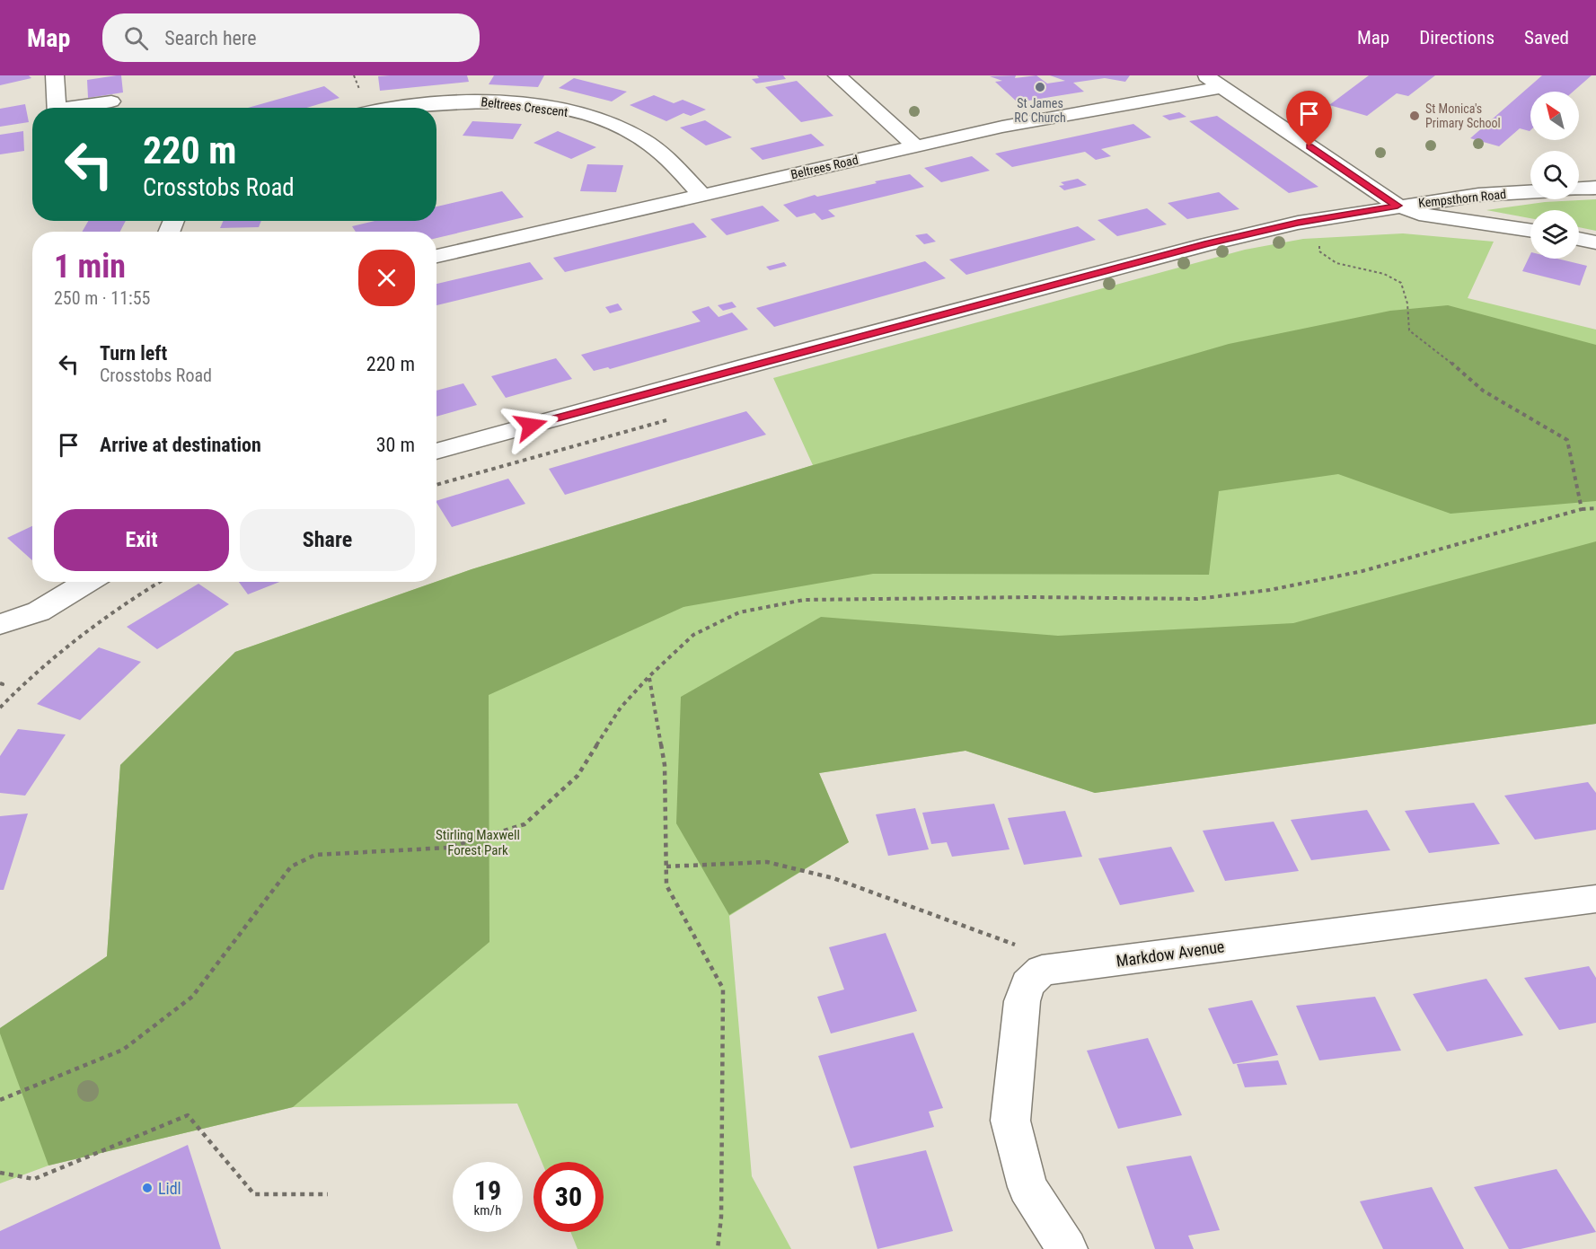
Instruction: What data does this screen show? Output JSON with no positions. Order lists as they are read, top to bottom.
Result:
{
  "streets": {
    "street": [
      "Beltrees Crescent",
      "Beltrees Road",
      "Kempsthorn Road",
      "Markdow Avenue"
    ]
  },
  "crossings": [
    ["Beltrees Crescent", "Beltrees Road"]
  ],
  "parks": ["Stirling Maxwell Forest Park"],
  "places": ["St James RC Church", "St Monica's Primary School", "Lidl"],
  "north": "top left",
  "page": {
    "header": "Map",
    "search": "Search here",
    "nav": ["Map", "Directions", "Saved"],
    "turn": ["220 m", "Crosstobs Road"],
    "heading": ["1 min", "250 m · 11:55"],
    "list": [
      {
        "name": "Turn left",
        "note": "Crosstobs Road",
        "value": "220 m"
      },
      {
        "name": "Arrive at destination",
        "value": "30 m"
      }
    ],
    "buttons": ["Exit", "Share"],
    "speed": "19 km/h",
    "limit": "30"
  }
}
